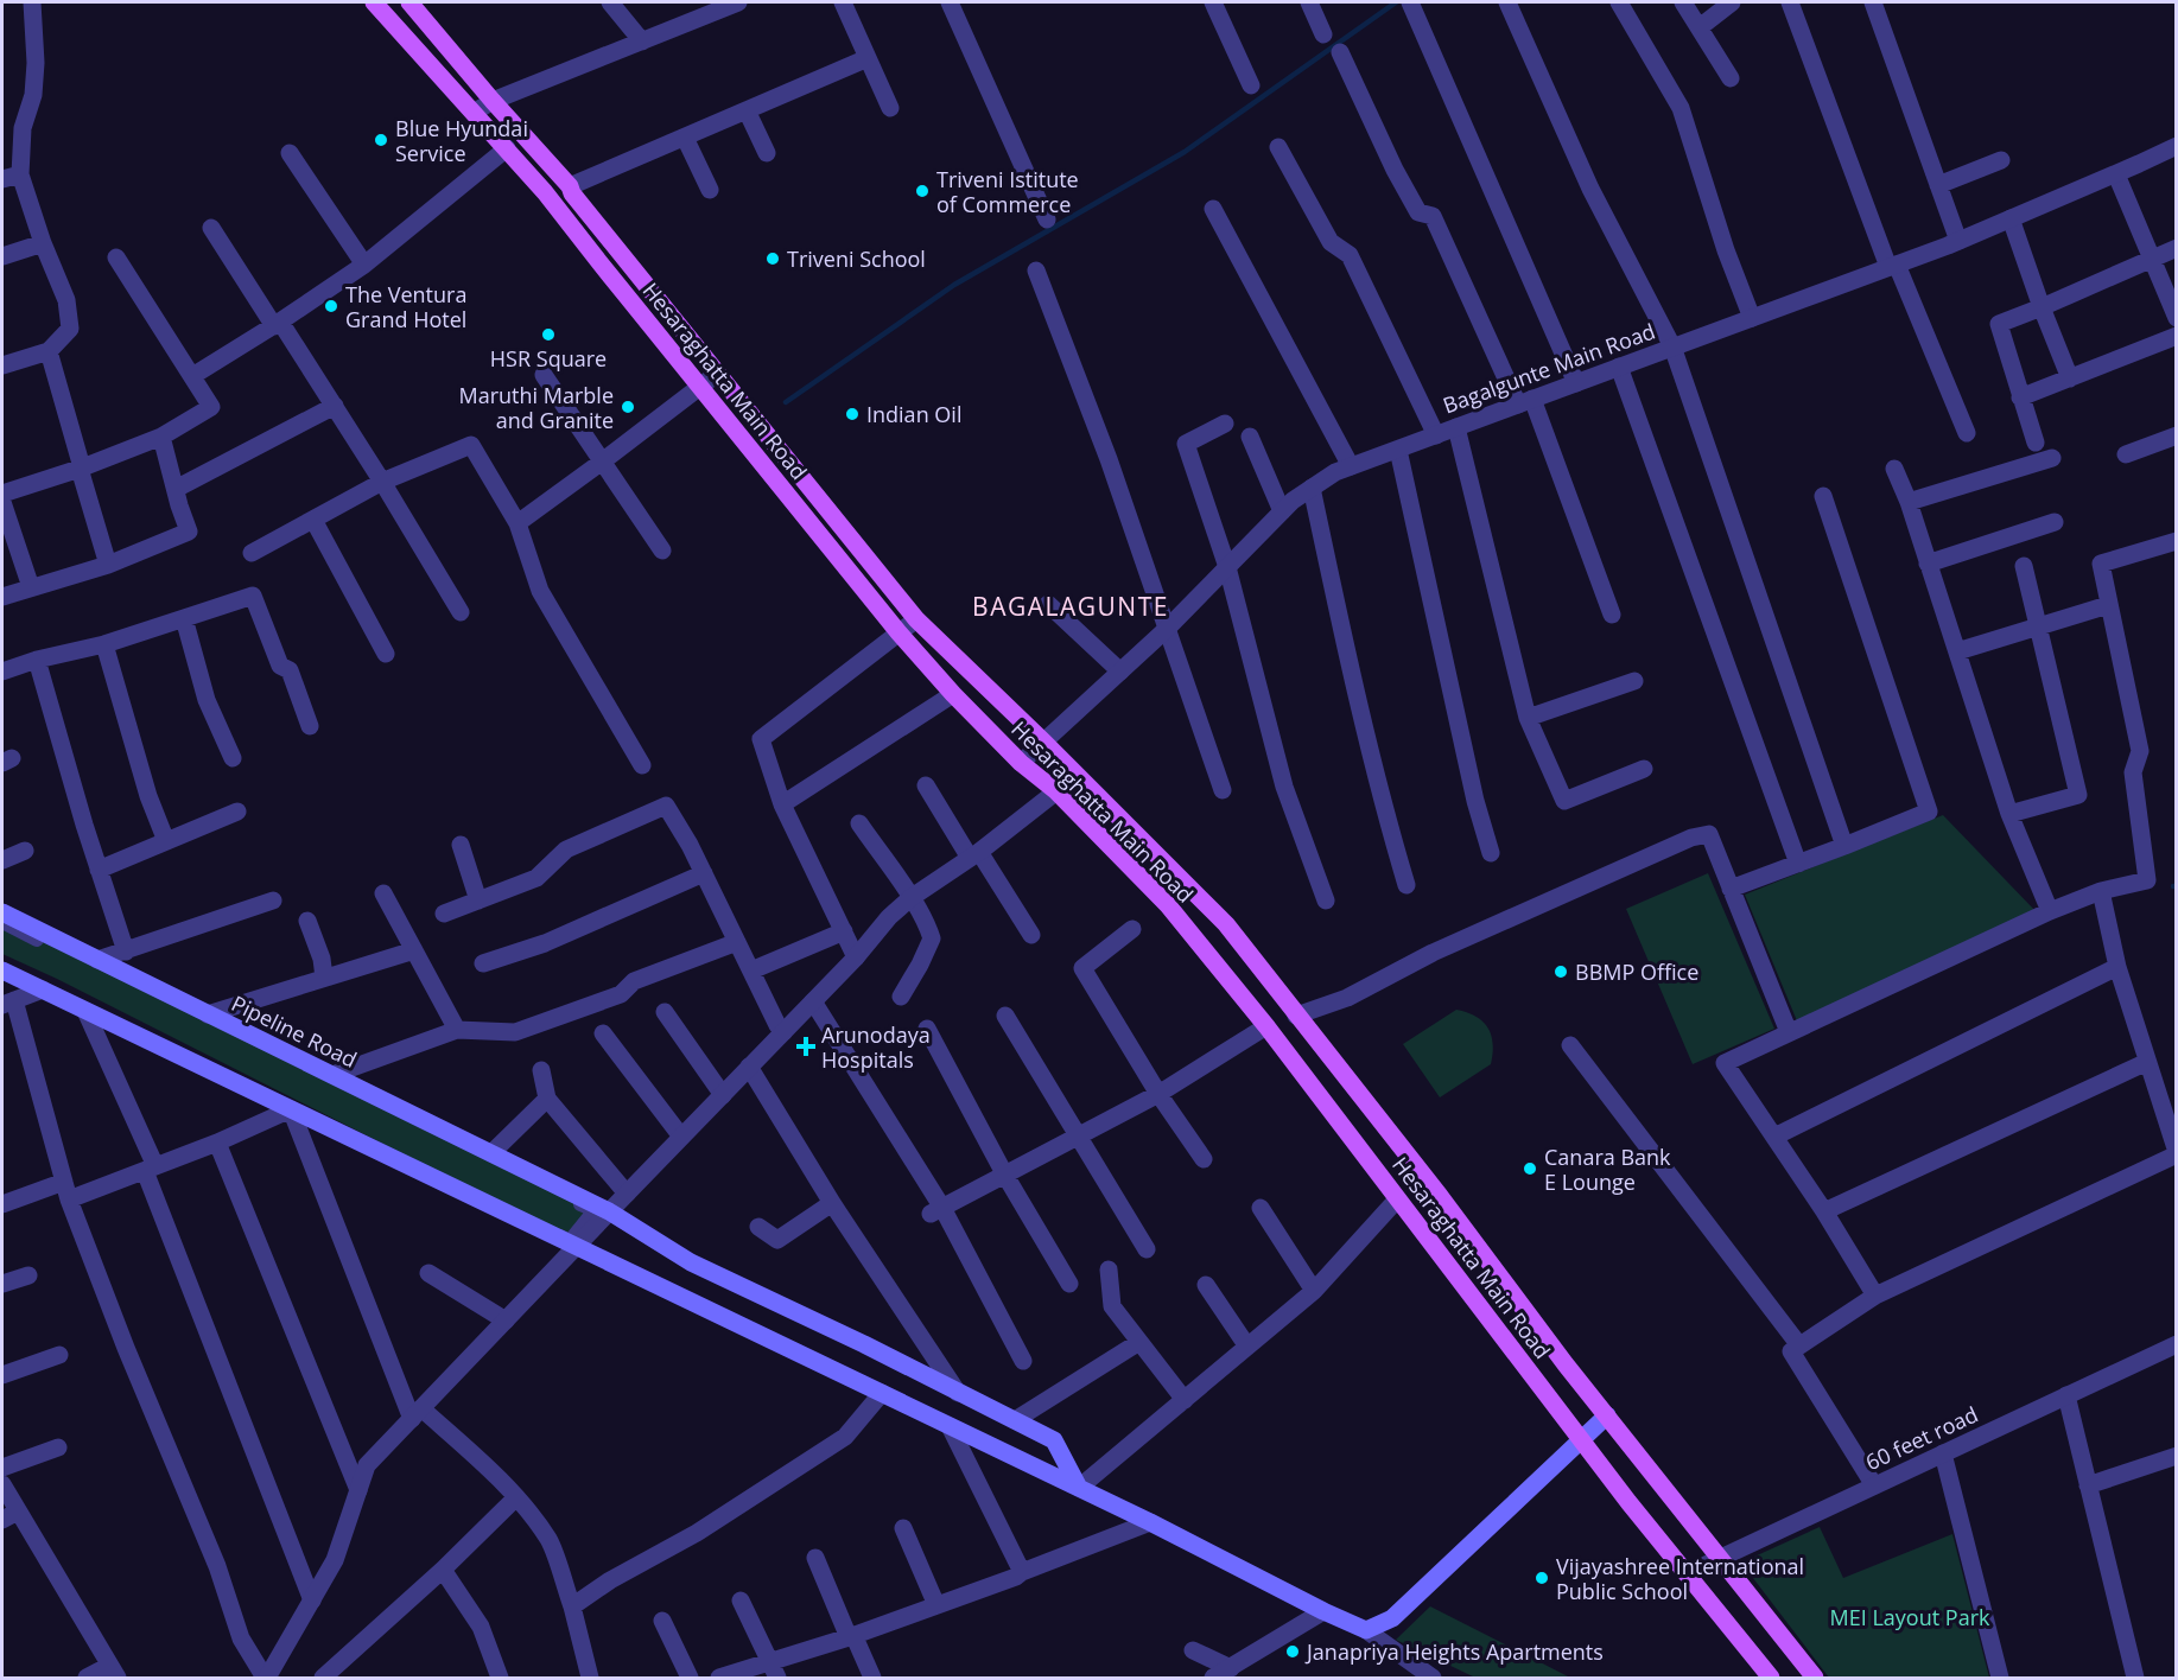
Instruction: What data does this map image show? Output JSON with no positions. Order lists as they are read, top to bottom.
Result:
{
  "streets": {
    "main road": ["Hesaraghatta Main Road", "Pipeline Road"],
    "street": ["Bagalgunte Main Road", "60 feet road"]
  },
  "crossings": [
    ["Bagalgunte Main Road", "Hesaraghatta Main Road"],
    ["Hesaraghatta Main Road", "60 feet road"]
  ],
  "districts": ["BAGALAGUNTE"],
  "parks": ["MEI Layout Park"],
  "places": {
    "other": [
      "Blue Hyundai Service",
      "Triveni Istitute of Commerce",
      "Triveni School",
      "The Ventura Grand Hotel",
      "HSR Square",
      "Maruthi Marble and Granite",
      "Indian Oil",
      "BBMP Office",
      "Canara Bank E Lounge",
      "Vijayashree International Public School",
      "Janapriya Heights Apartments"
    ],
    "health": ["Arunodaya Hospitals"]
  }
}
